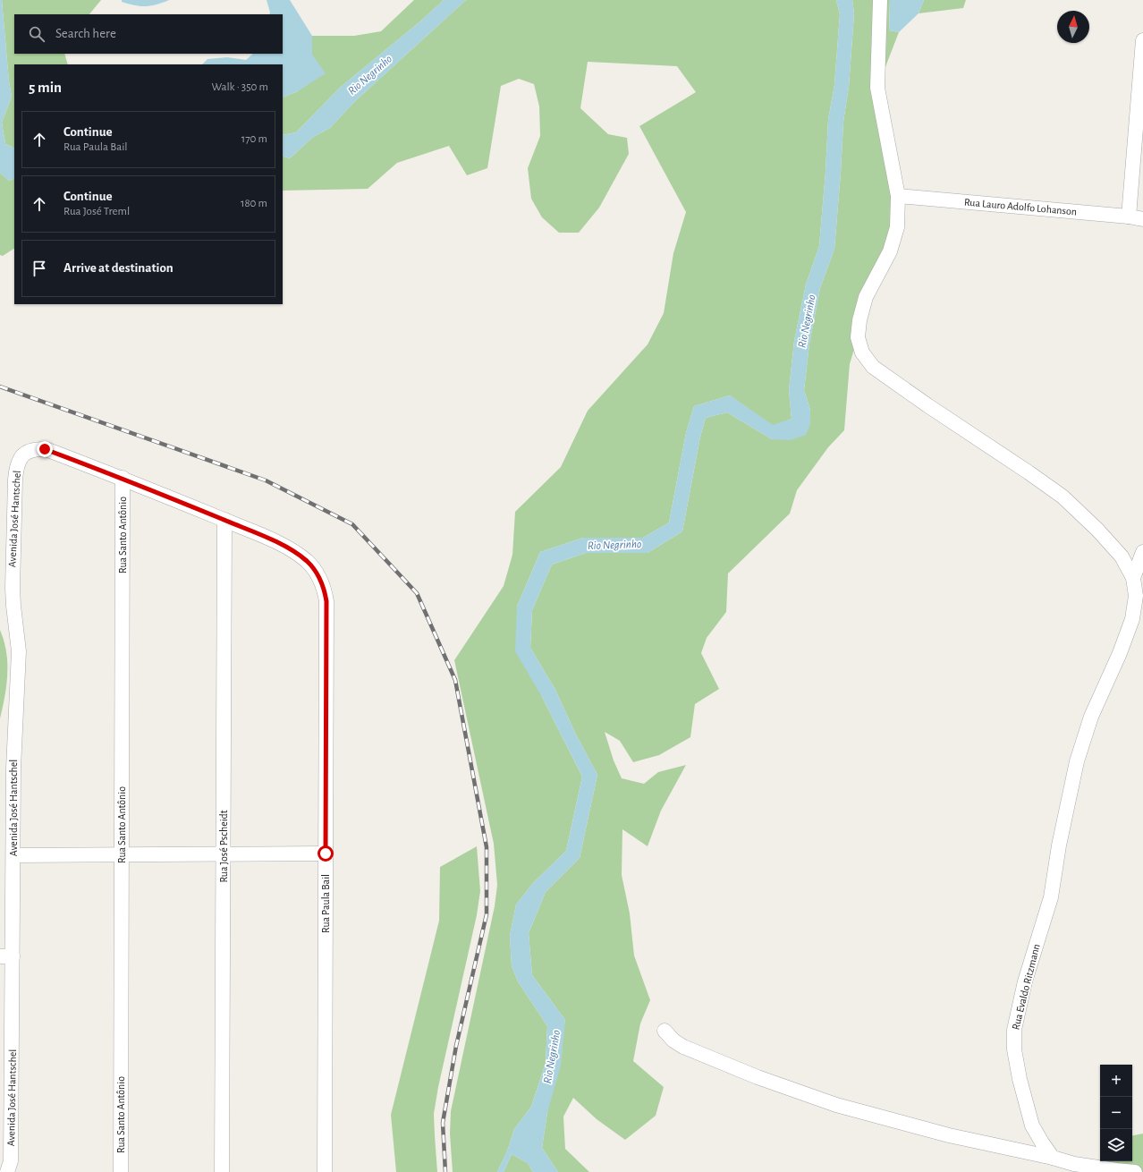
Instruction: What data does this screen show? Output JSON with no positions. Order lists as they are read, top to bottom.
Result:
{
  "streets": {
    "street": [
      "Rua Lauro Adolfo Lohanson",
      "Avenida José Hantschel",
      "Rua Santo Antônio",
      "Rua José Pscheidt",
      "Rua Paula Bail",
      "Rua Evaldo Ritzmann"
    ]
  },
  "crossings": [
    ["Avenida José Hantschel", "Rua Paula Bail"],
    ["Rua Santo Antônio", "Rua Paula Bail"],
    ["Rua José Pscheidt", "Rua Paula Bail"]
  ],
  "water": ["Rio Negrinho"],
  "north": "top",
  "page": {
    "search": "Search here",
    "heading": ["5 min", "Walk · 350 m"],
    "list": [
      ["Continue", "Rua Paula Bail", "170 m"],
      ["Continue", "Rua José Treml", "180 m"],
      "Arrive at destination"
    ],
    "map_buttons": ["+", "−"]
  }
}
